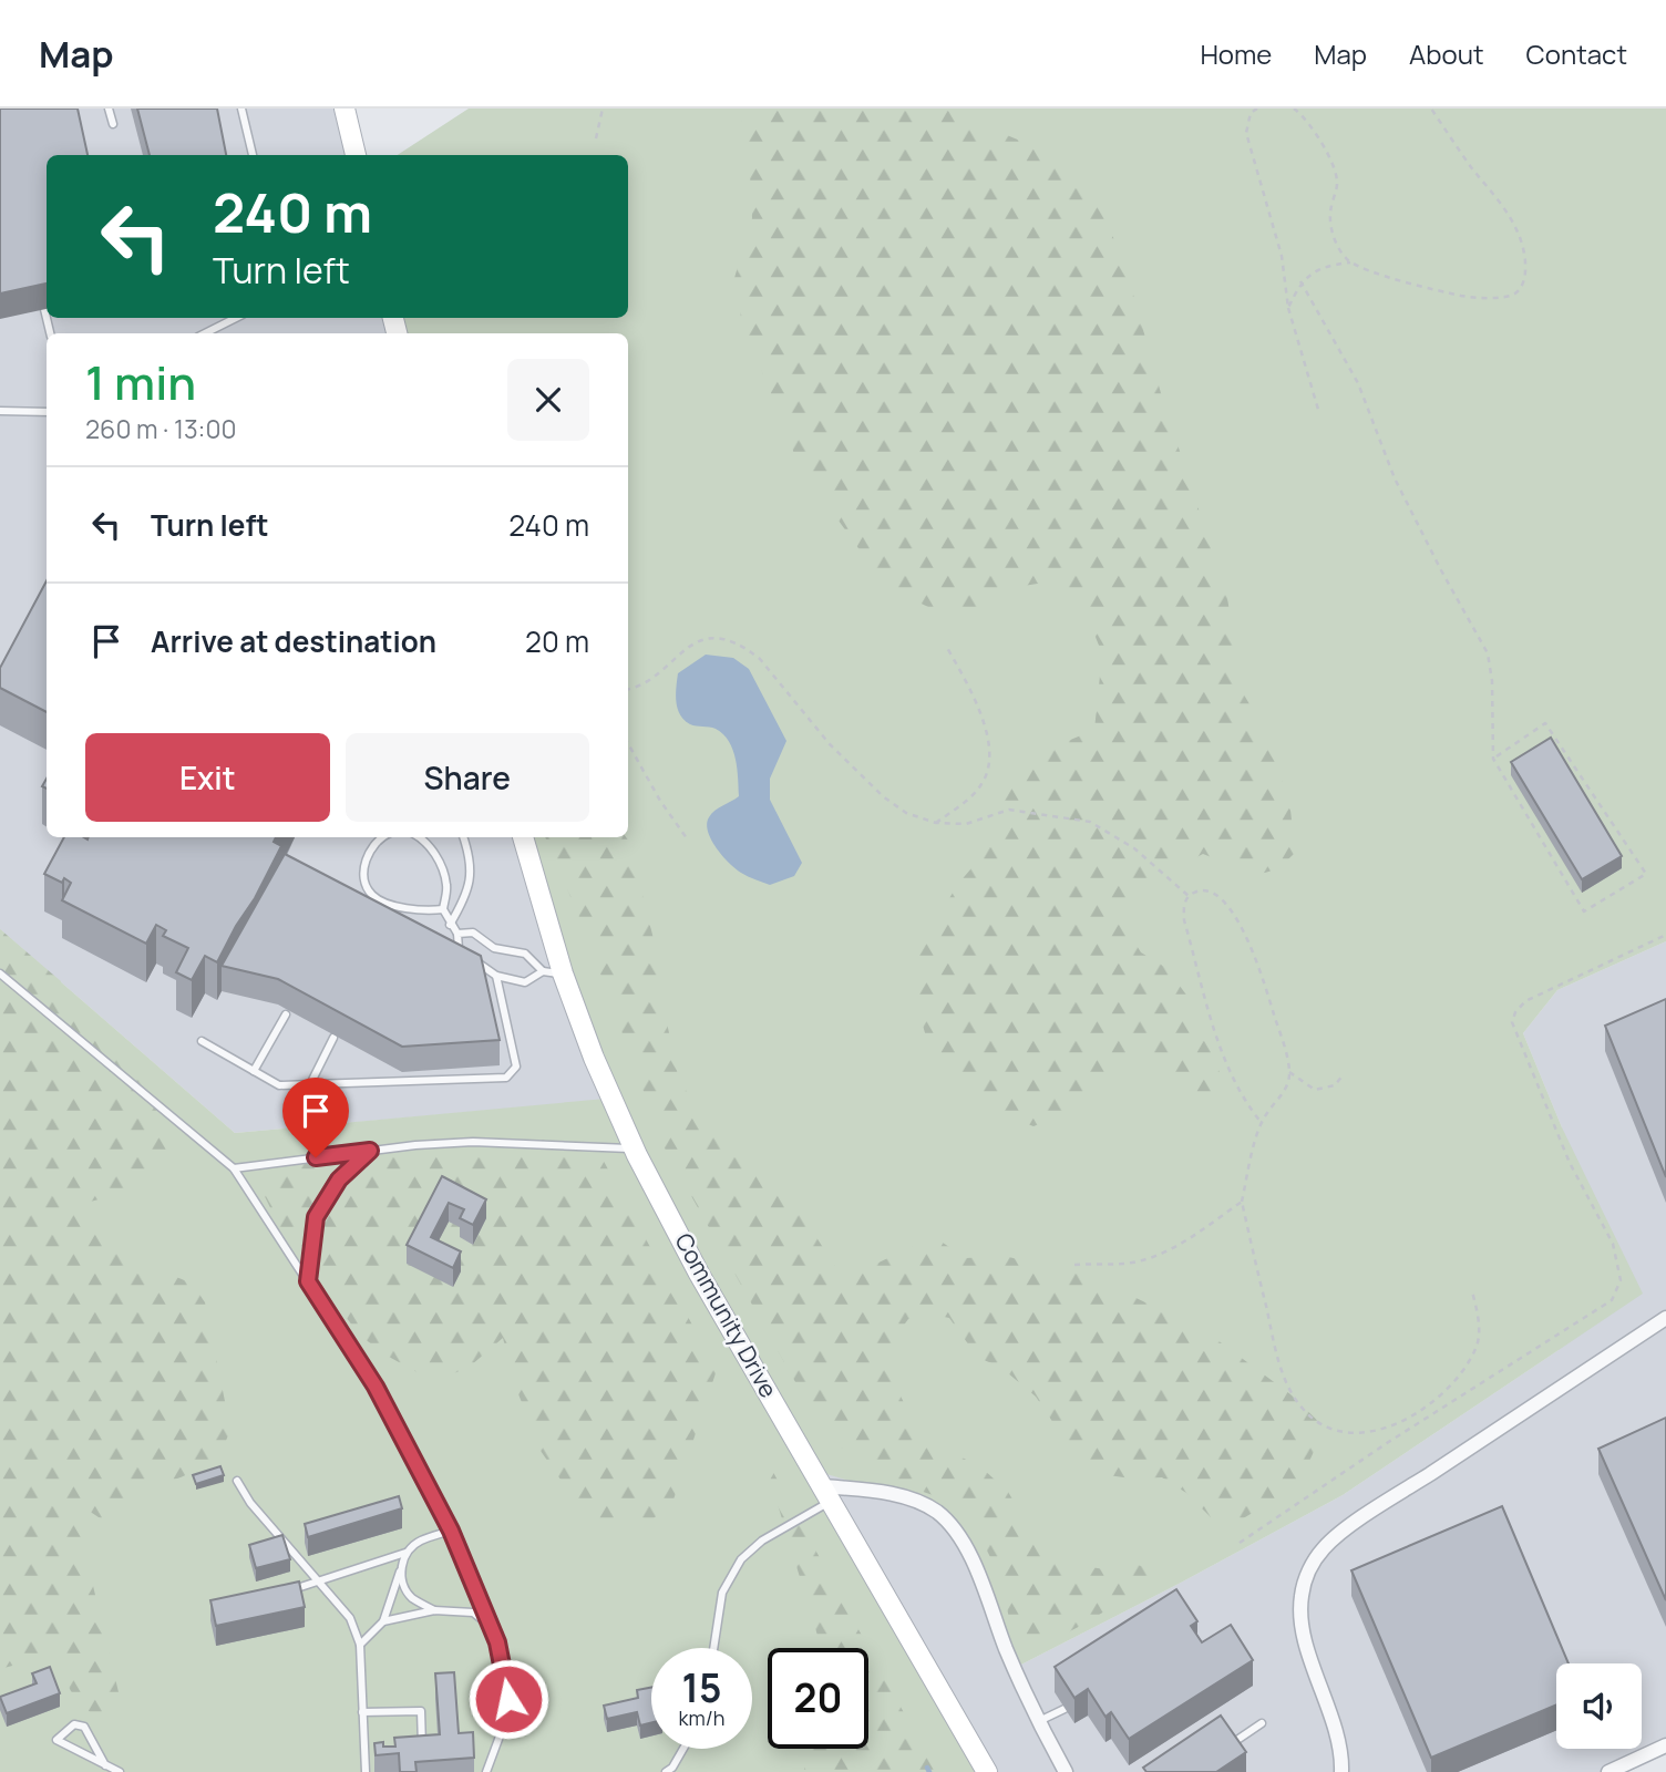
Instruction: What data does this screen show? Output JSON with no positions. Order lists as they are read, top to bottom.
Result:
{
  "streets": {
    "main road": ["Community Drive"]
  },
  "page": {
    "header": "Map",
    "nav": [
      "Home",
      "Map",
      "About",
      "Contact"
    ],
    "turn": ["240 m", "Turn left"],
    "heading": ["1 min", "260 m · 13:00"],
    "list": [
      {
        "name": "Turn left",
        "value": "240 m"
      },
      {
        "name": "Arrive at destination",
        "value": "20 m"
      }
    ],
    "buttons": ["Exit", "Share"],
    "speed": "15 km/h",
    "limit": "20"
  }
}
